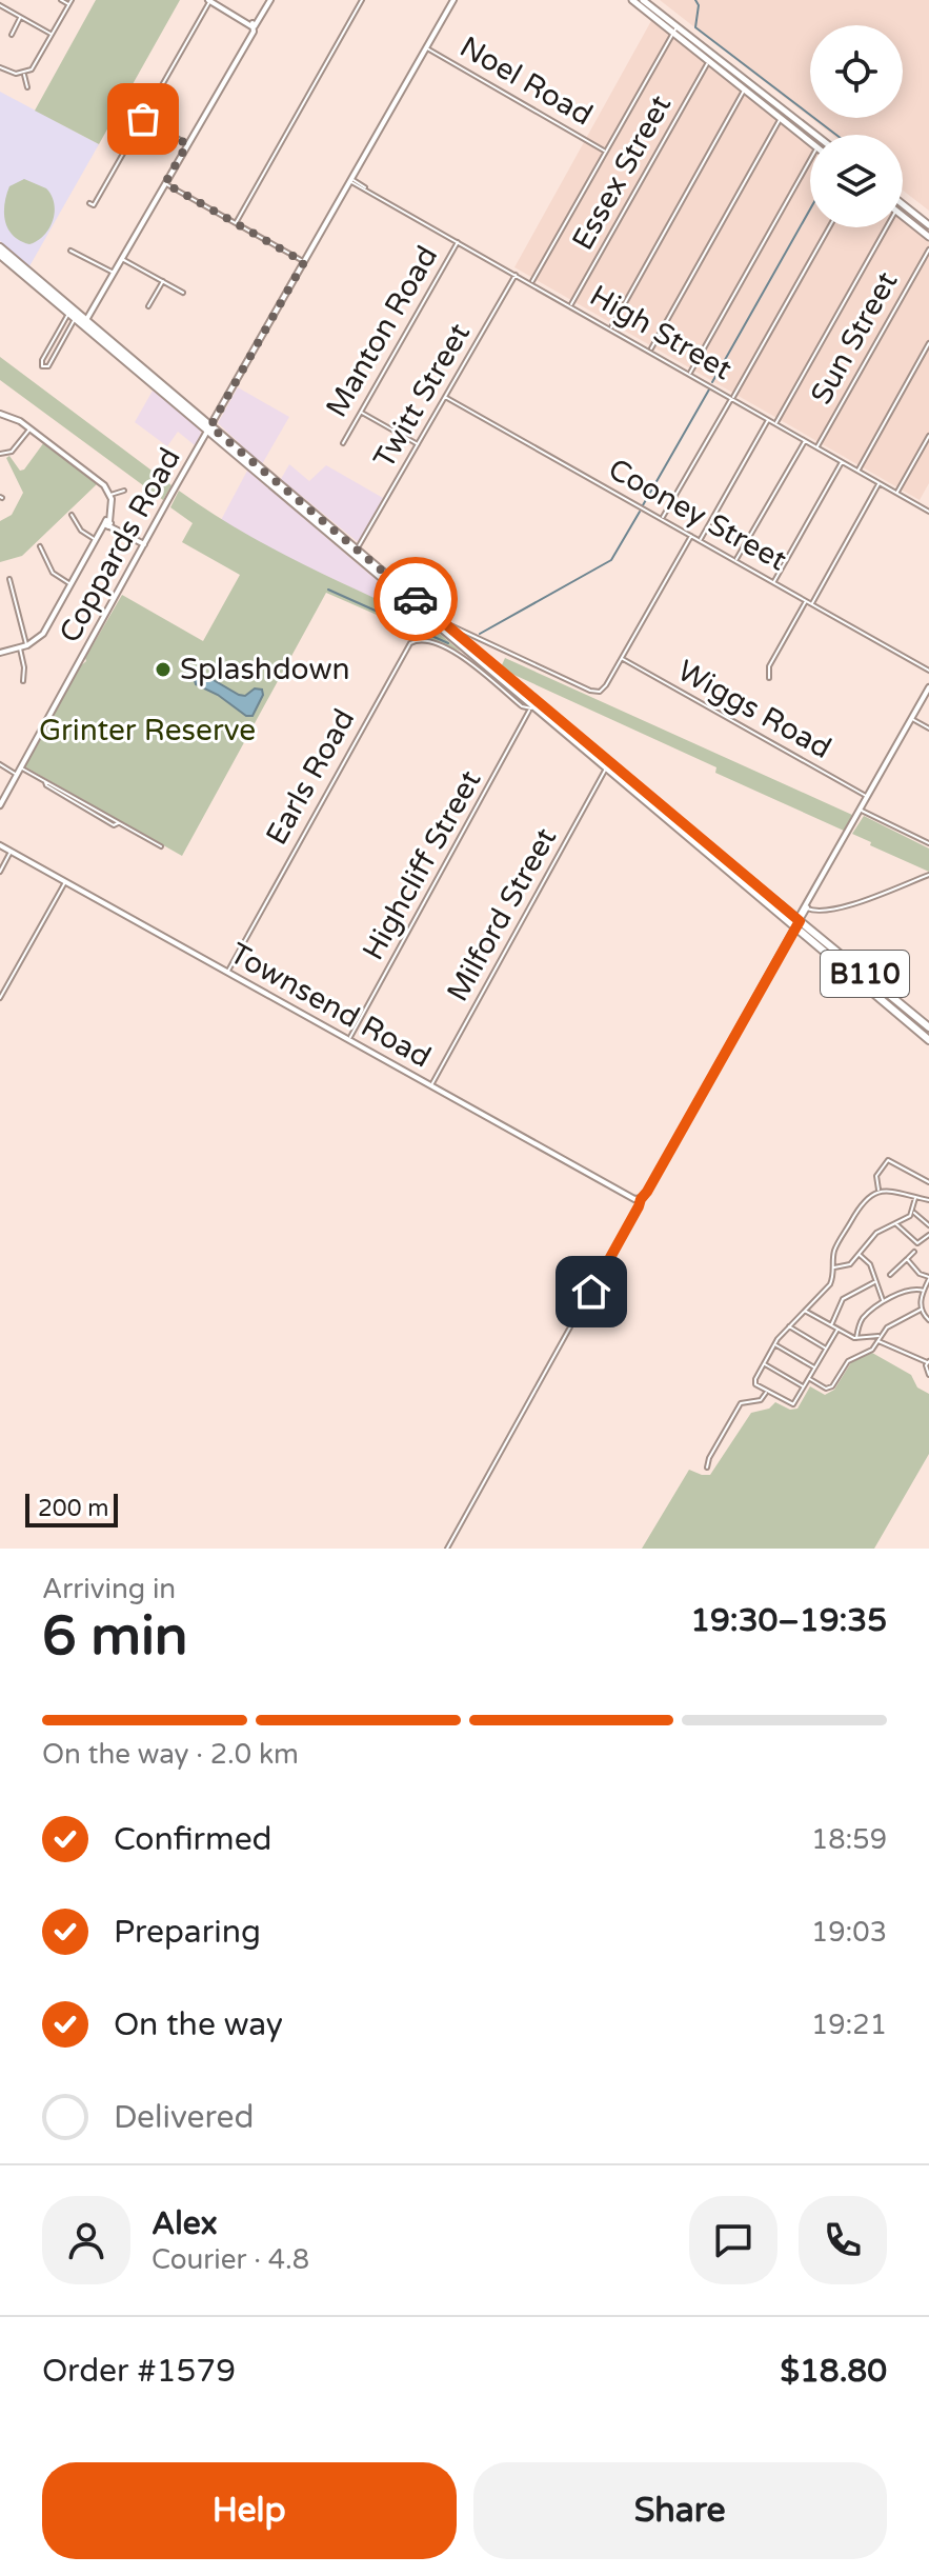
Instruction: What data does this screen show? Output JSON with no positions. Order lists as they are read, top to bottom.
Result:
{
  "streets": {
    "highway": ["B110"],
    "street": [
      "Noel Road",
      "Essex Street",
      "Manton Road",
      "High Street",
      "Sun Street",
      "Twitt Street",
      "Cooney Street",
      "Coppards Road",
      "Wiggs Road",
      "Earls Road",
      "Highcliff Street",
      "Milford Street",
      "Townsend Road"
    ]
  },
  "crossings": [
    ["Noel Road", "Coppards Road"],
    ["Essex Street", "High Street"],
    ["Manton Road", "High Street"],
    ["High Street", "Sun Street"],
    ["High Street", "Twitt Street"],
    ["High Street", "Coppards Road"],
    ["Twitt Street", "Cooney Street"],
    ["Twitt Street", "B110"],
    ["Coppards Road", "B110"],
    ["Earls Road", "Highcliff Street"],
    ["Earls Road", "B110"],
    ["Earls Road", "Townsend Road"],
    ["Highcliff Street", "B110"],
    ["Highcliff Street", "Townsend Road"],
    ["Milford Street", "B110"],
    ["Milford Street", "Townsend Road"]
  ],
  "parks": ["Grinter Reserve"],
  "places": ["Splashdown"],
  "scale_bar": "200 m",
  "page": {
    "scale": "200 m",
    "heading": ["6 min", "Arriving in", "19:30–19:35"],
    "panel": [
      "Alex",
      "Courier · 4.8",
      "Order #1579",
      "$18.80"
    ],
    "bar": "On the way · 2.0 km",
    "list": [
      ["Confirmed", "18:59"],
      ["Preparing", "19:03"],
      ["On the way", "19:21"],
      "Delivered"
    ],
    "buttons": ["Help", "Share"]
  }
}
